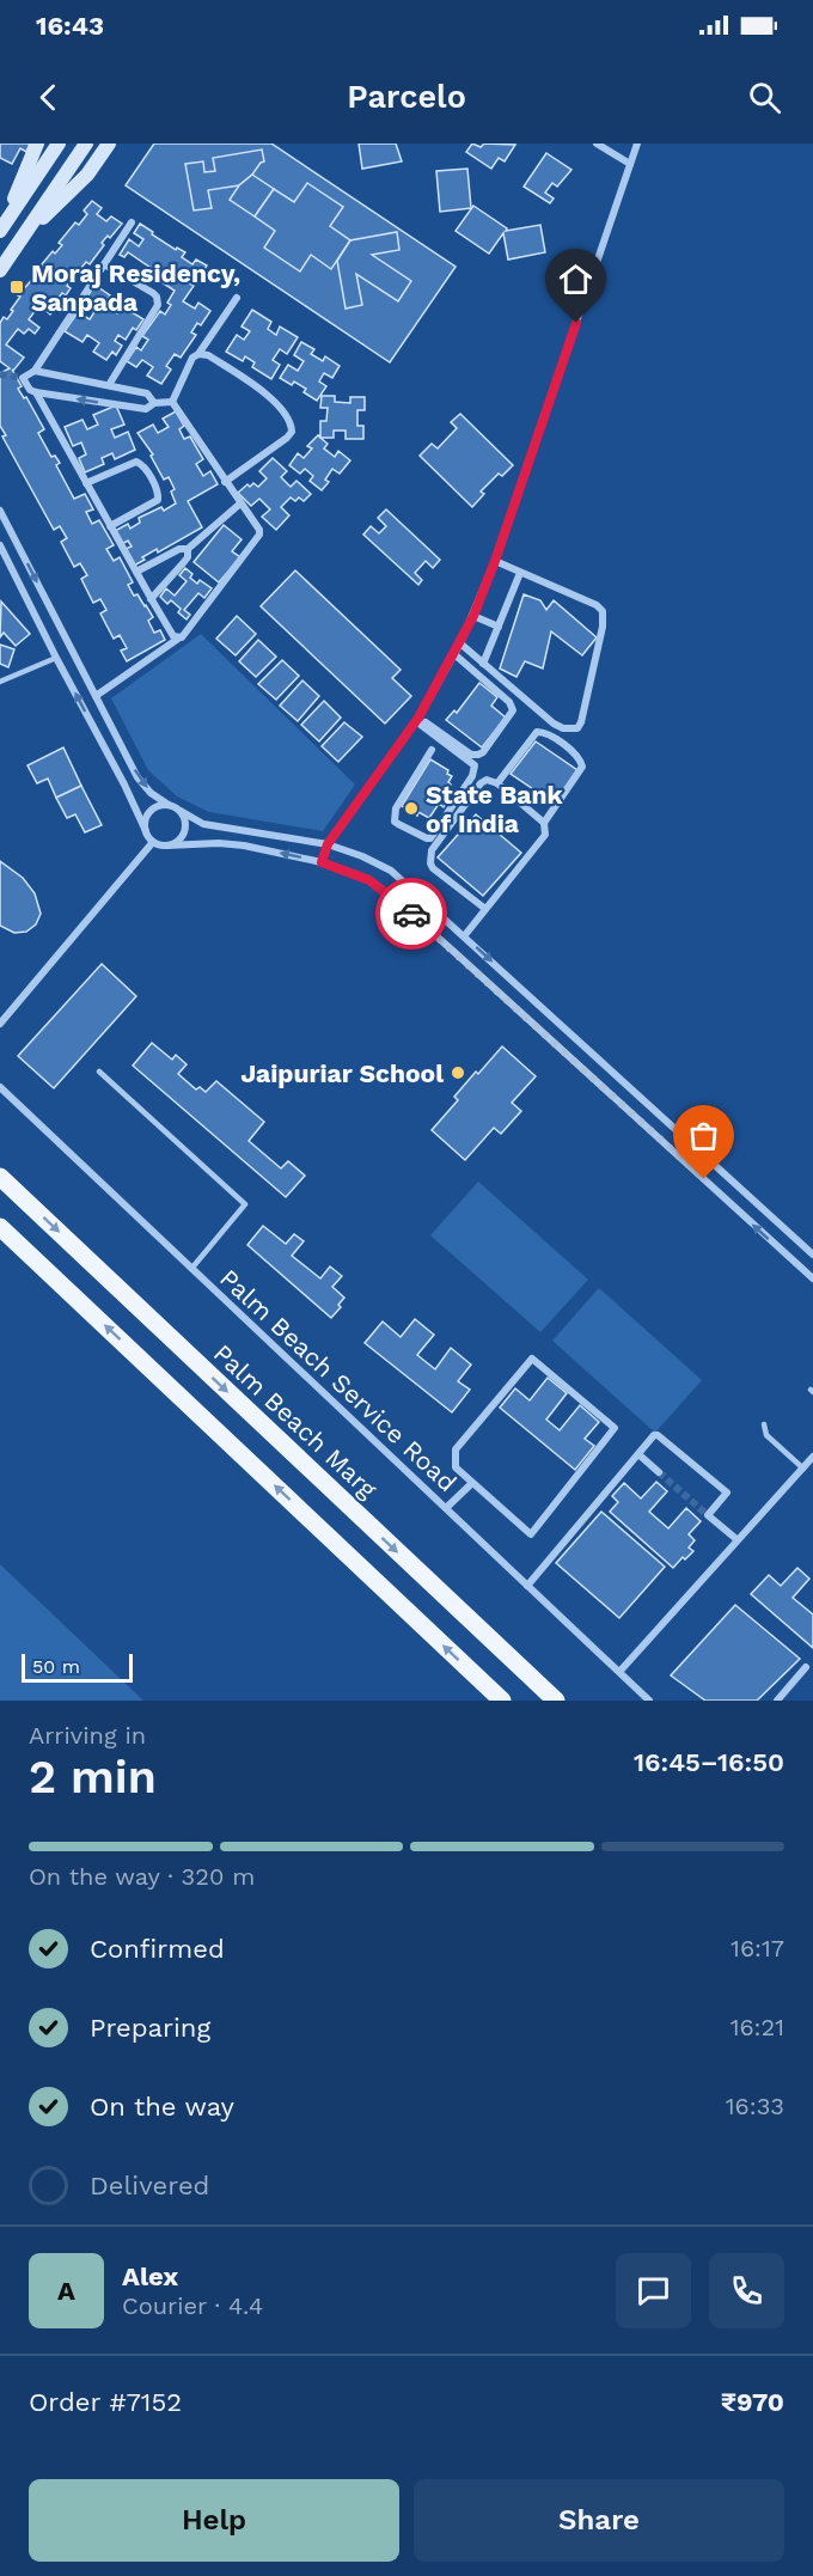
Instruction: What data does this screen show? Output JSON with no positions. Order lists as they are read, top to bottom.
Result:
{
  "streets": {
    "main road": ["Palm Beach Marg"],
    "street": ["Palm Beach Service Road"]
  },
  "places": {
    "transit": ["Moraj Residency, Sanpada"],
    "other": ["State Bank of India", "Jaipuriar School"]
  },
  "scale_bar": "50 m",
  "page": {
    "status": "16:43",
    "header": "Parcelo",
    "scale": "50 m",
    "heading": ["2 min", "Arriving in", "16:45–16:50"],
    "panel": [
      "Alex",
      "Courier · 4.4",
      "Order #7152",
      "₹970"
    ],
    "bar": "On the way · 320 m",
    "list": [
      ["Confirmed", "16:17"],
      ["Preparing", "16:21"],
      ["On the way", "16:33"],
      "Delivered"
    ],
    "round": "A",
    "buttons": ["Help", "Share"]
  }
}
